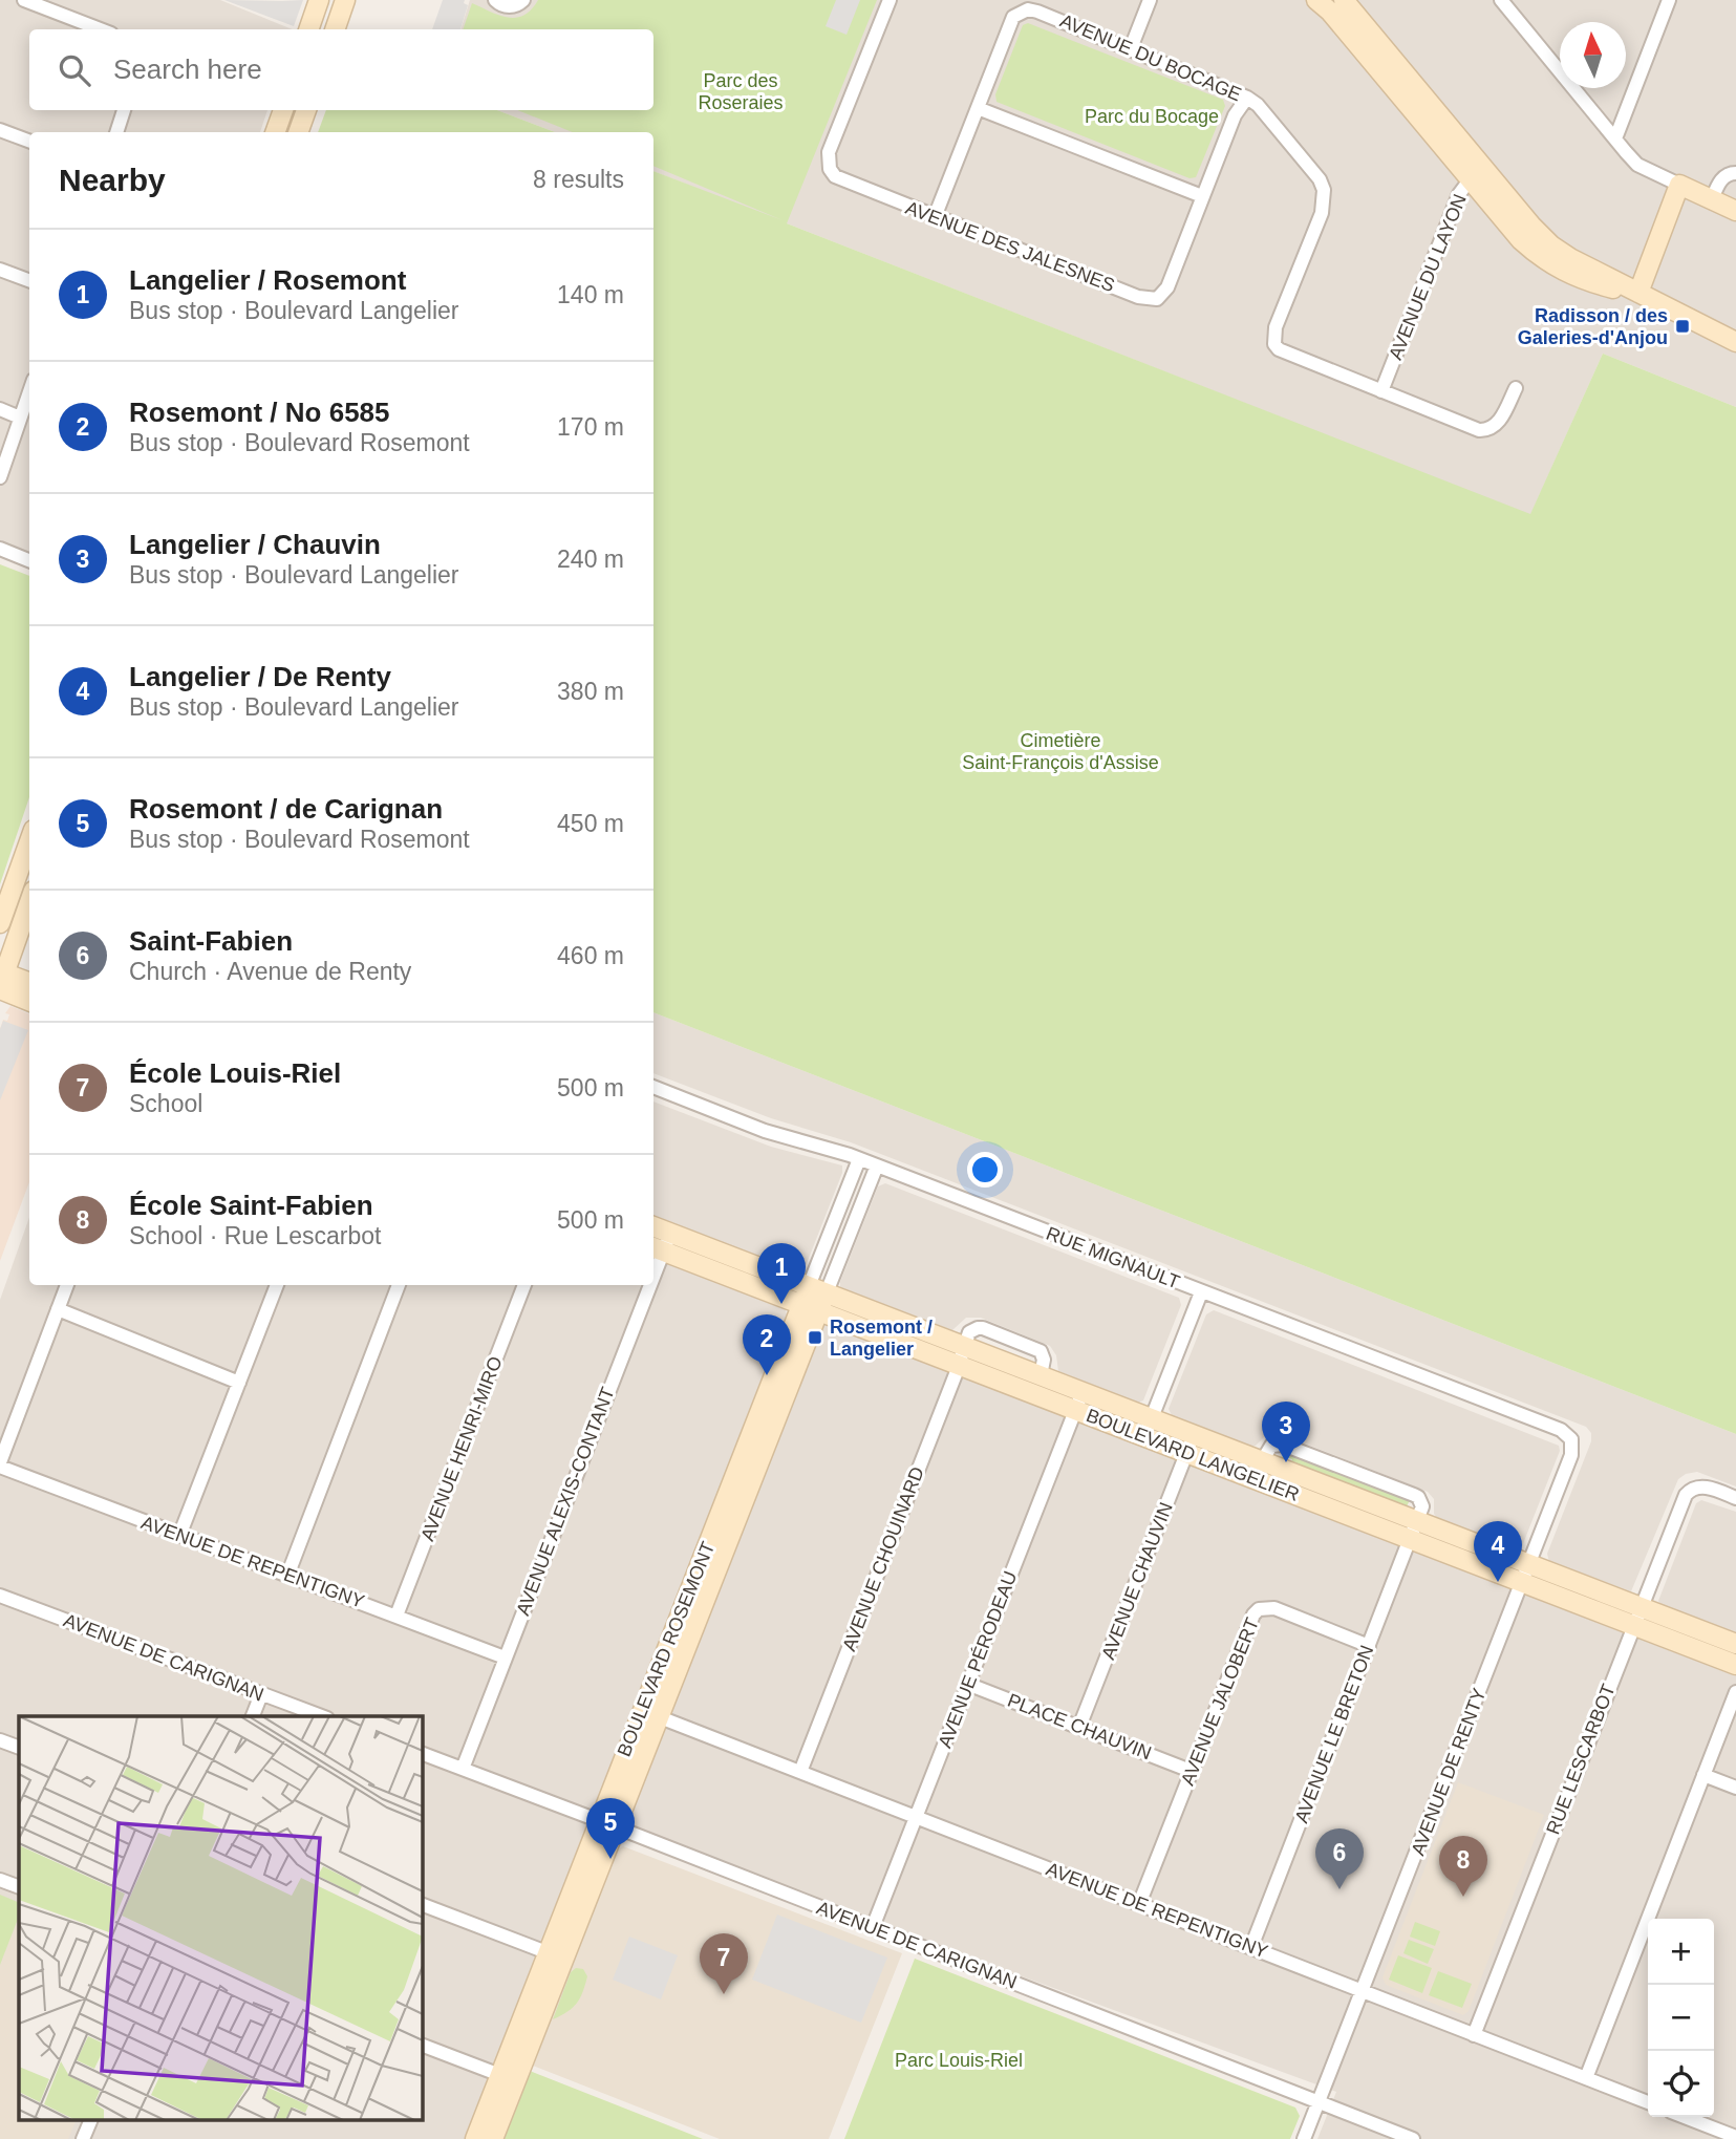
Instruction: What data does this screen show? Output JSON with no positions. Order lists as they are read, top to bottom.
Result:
{
  "streets": {
    "main road": ["BOULEVARD LANGELIER", "BOULEVARD ROSEMONT"],
    "street": [
      "AVENUE DU BOCAGE",
      "AVENUE DES JALESNES",
      "AVENUE DU LAYON",
      "RUE MIGNAULT",
      "AVENUE HENRI-MIRO",
      "AVENUE ALEXIS-CONTANT",
      "AVENUE CHOUINARD",
      "AVENUE DE REPENTIGNY",
      "AVENUE CHAUVIN",
      "AVENUE DE CARIGNAN",
      "AVENUE PÉRODEAU",
      "AVENUE JALOBERT",
      "PLACE CHAUVIN",
      "AVENUE LE BRETON",
      "RUE LESCARBOT",
      "AVENUE DE RENTY"
    ]
  },
  "crossings": [
    ["AVENUE DU BOCAGE", "AVENUE DES JALESNES"],
    ["AVENUE DU BOCAGE", "AVENUE DU LAYON"],
    ["RUE MIGNAULT", "BOULEVARD ROSEMONT"],
    ["RUE MIGNAULT", "AVENUE DE RENTY"],
    ["AVENUE HENRI-MIRO", "AVENUE DE REPENTIGNY"],
    ["BOULEVARD LANGELIER", "AVENUE ALEXIS-CONTANT"],
    ["BOULEVARD LANGELIER", "AVENUE CHOUINARD"],
    ["BOULEVARD LANGELIER", "AVENUE CHAUVIN"],
    ["BOULEVARD LANGELIER", "BOULEVARD ROSEMONT"],
    ["BOULEVARD LANGELIER", "AVENUE PÉRODEAU"],
    ["BOULEVARD LANGELIER", "AVENUE LE BRETON"],
    ["BOULEVARD LANGELIER", "RUE LESCARBOT"],
    ["BOULEVARD LANGELIER", "AVENUE DE RENTY"],
    ["AVENUE ALEXIS-CONTANT", "AVENUE DE REPENTIGNY"],
    ["AVENUE ALEXIS-CONTANT", "AVENUE DE CARIGNAN"],
    ["AVENUE CHOUINARD", "AVENUE DE REPENTIGNY"],
    ["AVENUE DE REPENTIGNY", "BOULEVARD ROSEMONT"],
    ["AVENUE DE REPENTIGNY", "AVENUE PÉRODEAU"],
    ["AVENUE DE REPENTIGNY", "AVENUE JALOBERT"],
    ["AVENUE DE REPENTIGNY", "AVENUE LE BRETON"],
    ["AVENUE DE REPENTIGNY", "RUE LESCARBOT"],
    ["AVENUE DE REPENTIGNY", "AVENUE DE RENTY"],
    ["AVENUE CHAUVIN", "PLACE CHAUVIN"],
    ["BOULEVARD ROSEMONT", "AVENUE DE CARIGNAN"],
    ["AVENUE DE CARIGNAN", "AVENUE PÉRODEAU"],
    ["AVENUE DE CARIGNAN", "AVENUE DE RENTY"],
    ["AVENUE PÉRODEAU", "PLACE CHAUVIN"],
    ["AVENUE JALOBERT", "PLACE CHAUVIN"],
    ["AVENUE JALOBERT", "AVENUE LE BRETON"]
  ],
  "parks": [
    "Parc des Roseraies",
    "Parc du Bocage",
    "Cimetière Saint-François d'Assise",
    "Parc Louis-Riel"
  ],
  "places": {
    "transit": ["Radisson / des Galeries-d'Anjou", "Rosemont / Langelier"]
  },
  "north": "top",
  "page": {
    "search": "Search here",
    "heading": ["Nearby", "8 results"],
    "list": [
      {
        "mark": "1",
        "name": "Langelier / Rosemont",
        "note": "Bus stop · Boulevard Langelier",
        "value": "140 m"
      },
      {
        "mark": "2",
        "name": "Rosemont / No 6585",
        "note": "Bus stop · Boulevard Rosemont",
        "value": "170 m"
      },
      {
        "mark": "3",
        "name": "Langelier / Chauvin",
        "note": "Bus stop · Boulevard Langelier",
        "value": "240 m"
      },
      {
        "mark": "4",
        "name": "Langelier / De Renty",
        "note": "Bus stop · Boulevard Langelier",
        "value": "380 m"
      },
      {
        "mark": "5",
        "name": "Rosemont / de Carignan",
        "note": "Bus stop · Boulevard Rosemont",
        "value": "450 m"
      },
      {
        "mark": "6",
        "name": "Saint-Fabien",
        "note": "Church · Avenue de Renty",
        "value": "460 m"
      },
      {
        "mark": "7",
        "name": "École Louis-Riel",
        "note": "School",
        "value": "500 m"
      },
      {
        "mark": "8",
        "name": "École Saint-Fabien",
        "note": "School · Rue Lescarbot",
        "value": "500 m"
      }
    ],
    "pins": [
      "1",
      "2",
      "3",
      "4",
      "5",
      "6",
      "8",
      "7"
    ],
    "map_buttons": ["+", "−"]
  }
}
